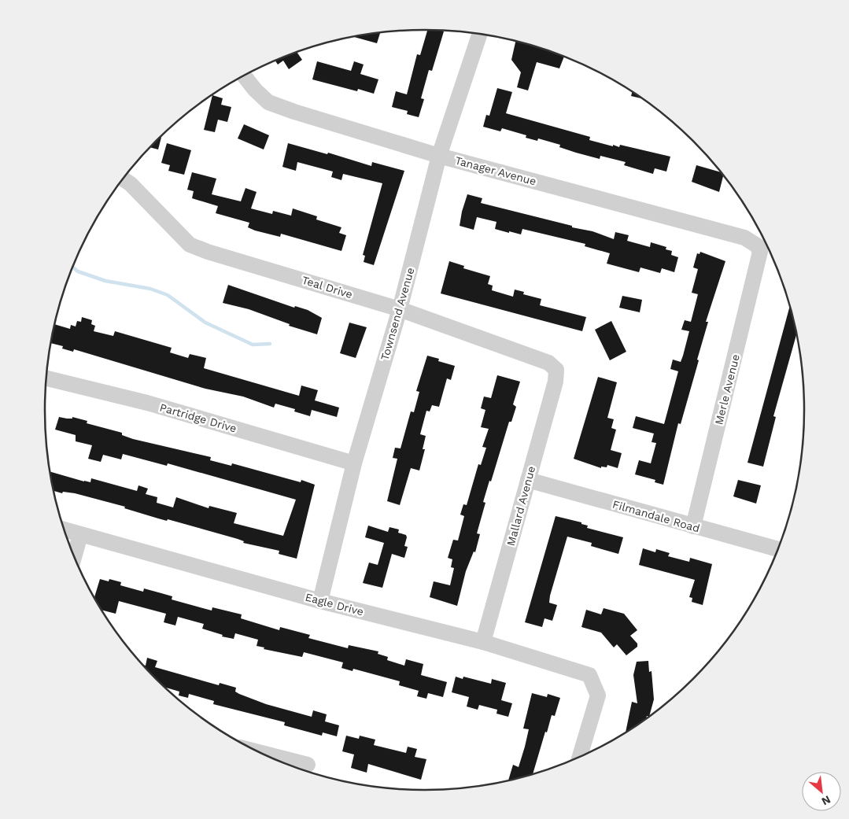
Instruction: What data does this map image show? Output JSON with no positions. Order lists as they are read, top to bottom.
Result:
{
  "streets": {
    "street": [
      "Tanager Avenue",
      "Teal Drive",
      "Townsend Avenue",
      "Merle Avenue",
      "Partridge Drive",
      "Mallard Avenue",
      "Filmandale Road",
      "Eagle Drive"
    ]
  },
  "crossings": [
    ["Tanager Avenue", "Townsend Avenue"],
    ["Tanager Avenue", "Merle Avenue"],
    ["Teal Drive", "Townsend Avenue"],
    ["Teal Drive", "Mallard Avenue"],
    ["Townsend Avenue", "Partridge Drive"],
    ["Townsend Avenue", "Eagle Drive"],
    ["Merle Avenue", "Filmandale Road"],
    ["Mallard Avenue", "Filmandale Road"],
    ["Mallard Avenue", "Eagle Drive"]
  ],
  "north": "bottom right"
}
